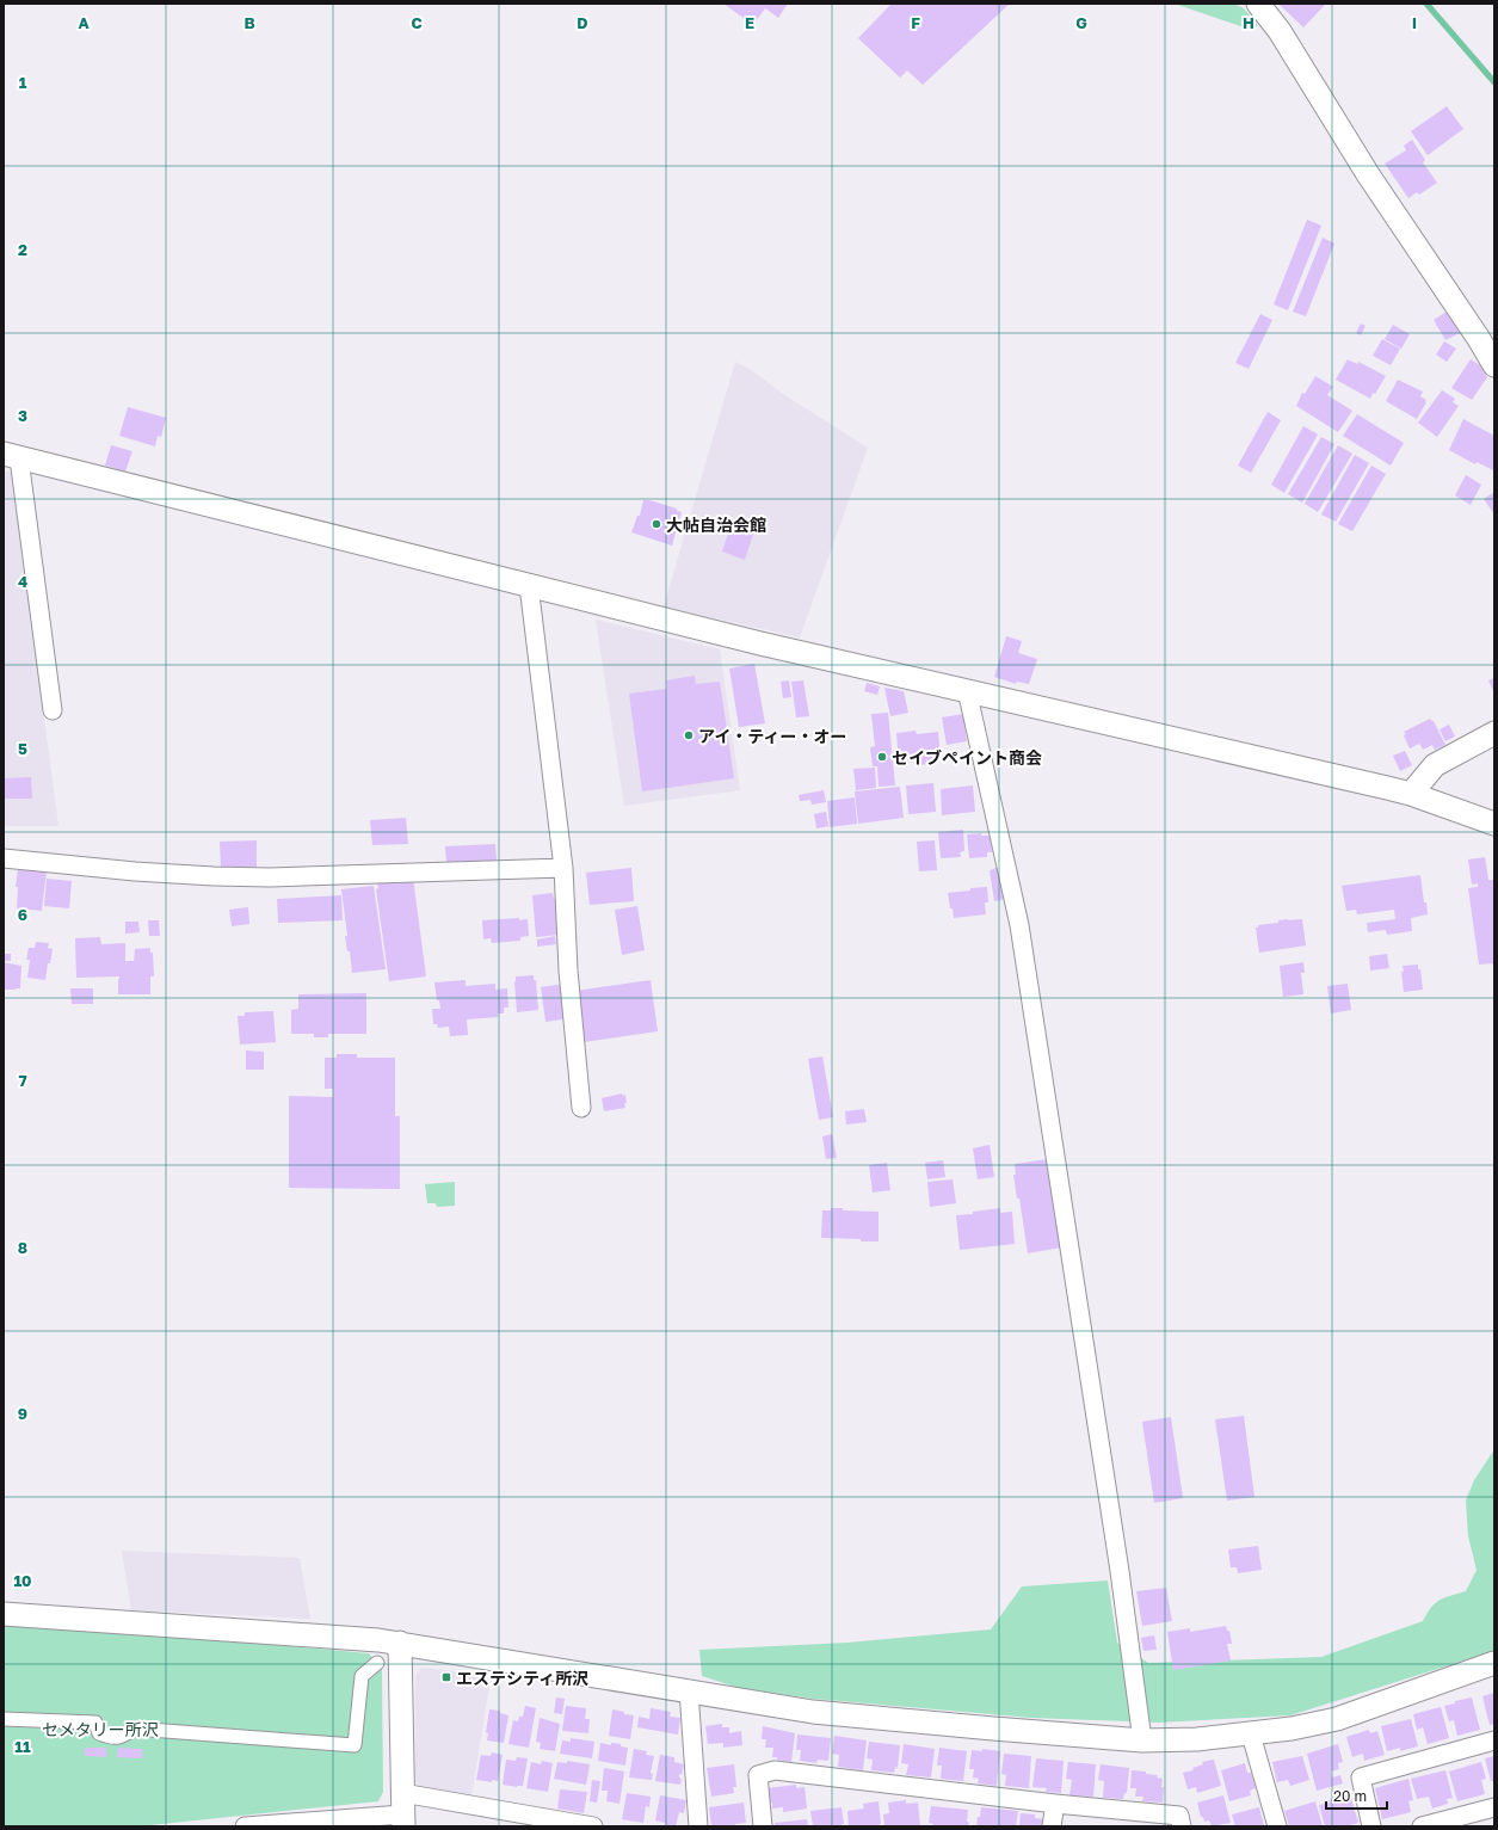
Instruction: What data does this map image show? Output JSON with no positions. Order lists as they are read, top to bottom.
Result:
{
  "parks": ["セメタリー所沢"],
  "places": {
    "other": ["大帖自治会館", "アイ・ティー・オー", "セイブペイント商会"],
    "transit": ["エステシティ所沢"]
  },
  "scale_bar": "20 m",
  "grid": {
    "columns": [
      "A",
      "B",
      "C",
      "D",
      "E",
      "F",
      "G",
      "H",
      "I"
    ],
    "rows": [
      "1",
      "2",
      "3",
      "4",
      "5",
      "6",
      "7",
      "8",
      "9",
      "10",
      "11"
    ]
  }
}
